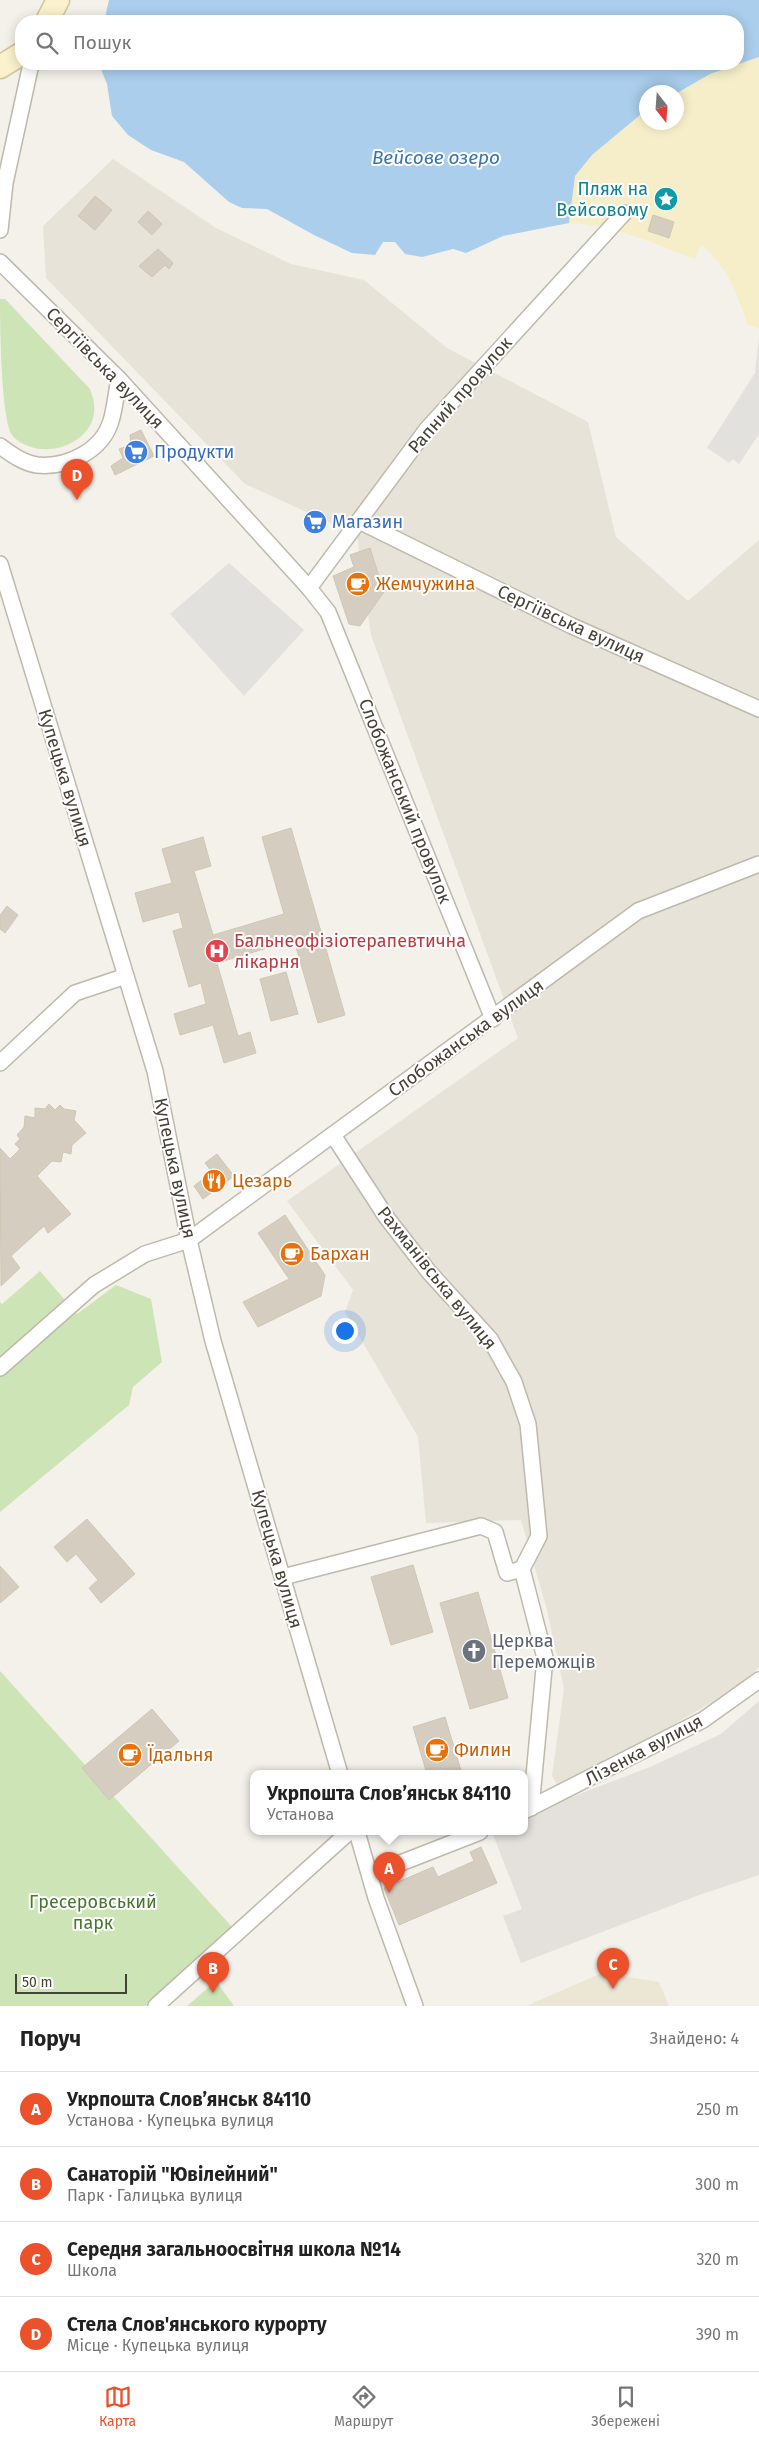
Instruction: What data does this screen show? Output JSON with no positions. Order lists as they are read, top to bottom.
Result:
{
  "streets": {
    "street": [
      "Сергіївська вулиця",
      "Рапний провулок",
      "Купецька вулиця",
      "Слобожанський провулок",
      "Слобожанська вулиця",
      "Рахманівська вулиця",
      "Лізенка вулиця"
    ]
  },
  "crossings": [
    ["Сергіївська вулиця", "Рапний провулок"],
    ["Сергіївська вулиця", "Слобожанський провулок"],
    ["Рапний провулок", "Слобожанський провулок"],
    ["Купецька вулиця", "Слобожанська вулиця"],
    ["Слобожанський провулок", "Слобожанська вулиця"],
    ["Слобожанська вулиця", "Рахманівська вулиця"]
  ],
  "water": ["Вейсове озеро"],
  "parks": ["Гресеровський парк"],
  "places": {
    "place": ["Пляж на Вейсовому"],
    "supermarket": ["Продукти", "Магазин"],
    "cafe": [
      "Жемчужина",
      "Бархан",
      "Филин",
      "Їдальня"
    ],
    "hospital": ["Бальнеофізіотерапевтична лікарня"],
    "restaurant": ["Цезарь"],
    "church": ["Церква Переможців"]
  },
  "scale_bar": "50 m",
  "north": "bottom",
  "page": {
    "search": "Пошук",
    "pins": [
      "D",
      "A",
      "C",
      "B"
    ],
    "popup": ["Укрпошта Слов’янськ 84110", "Установа"],
    "scale": "50 m",
    "heading": ["Поруч", "Знайдено: 4"],
    "list": [
      {
        "mark": "A",
        "name": "Укрпошта Слов’янськ 84110",
        "note": "Установа · Купецька вулиця",
        "value": "250 m"
      },
      {
        "mark": "B",
        "name": "Санаторій \"Ювілейний\"",
        "note": "Парк · Галицька вулиця",
        "value": "300 m"
      },
      {
        "mark": "C",
        "name": "Середня загальноосвітня школа №14",
        "note": "Школа",
        "value": "320 m"
      },
      {
        "mark": "D",
        "name": "Стела Слов'янського курорту",
        "note": "Місце · Купецька вулиця",
        "value": "390 m"
      }
    ],
    "nav": ["Карта", "Маршрут", "Збережені"]
  }
}
